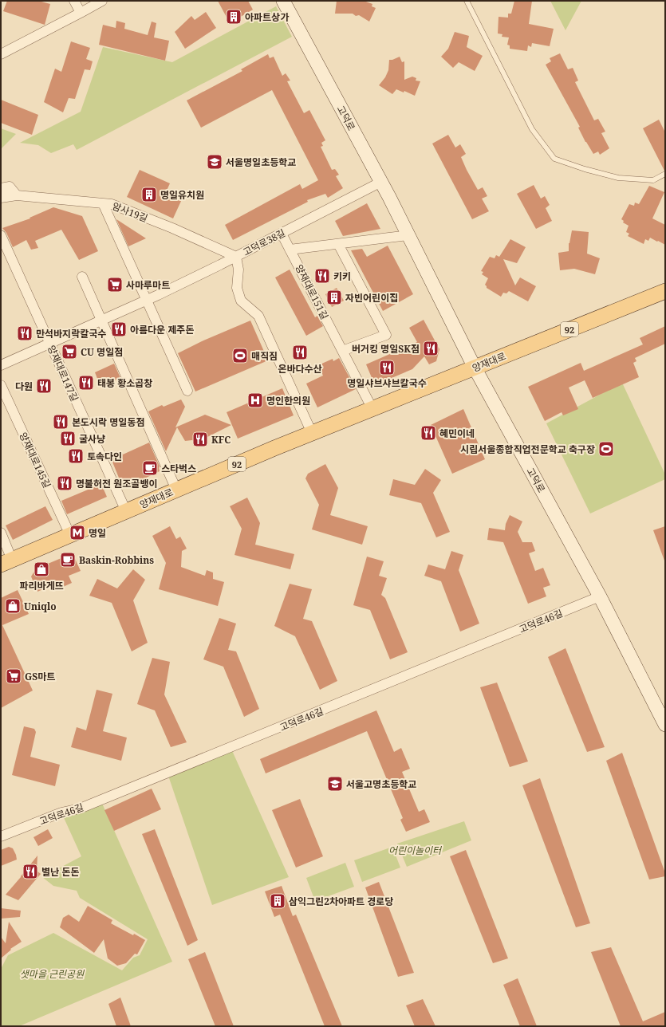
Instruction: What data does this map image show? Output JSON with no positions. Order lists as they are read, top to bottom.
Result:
{
  "streets": {
    "main road": ["고덕로", "92", "양재대로"],
    "street": [
      "암사19길",
      "고덕로38길",
      "양재대로151길",
      "양재대로147길",
      "양재대로145길",
      "고덕로46길"
    ]
  },
  "crossings": [
    ["고덕로", "고덕로38길"],
    ["고덕로", "양재대로"],
    ["고덕로", "고덕로46길"],
    ["암사19길", "고덕로38길"],
    ["고덕로38길", "양재대로151길"],
    ["고덕로38길", "양재대로147길"],
    ["양재대로151길", "양재대로"],
    ["양재대로", "양재대로147길"],
    ["양재대로", "양재대로145길"]
  ],
  "parks": ["어린이놀이터", "샛마을 근린공원"],
  "places": {
    "building": [
      "아파트상가",
      "명일유치원",
      "자빈어린이집",
      "삼익그린2차아파트 경로당"
    ],
    "school or university": ["서울명일초등학교", "서울고명초등학교"],
    "restaurant": [
      "키키",
      "아름다운 제주돈",
      "만석바지락칼국수",
      "버거킹 명일SK점",
      "온바다수산",
      "명일샤브샤브칼국수",
      "태봉 황소곱창",
      "다원",
      "본도시락 명일동점",
      "혜민이네",
      "굴사냥",
      "KFC",
      "토속다인",
      "명불허전 원조골뱅이",
      "별난 돈돈"
    ],
    "supermarket": ["사마루마트", "CU 명일점", "GS마트"],
    "sports": ["매직짐", "시립서울종합직업전문학교 축구장"],
    "hospital": ["명인한의원"],
    "cafe": ["스타벅스", "Baskin-Robbins"],
    "metro station": ["명일"],
    "shop": ["파리바게뜨", "Uniqlo"]
  }
}
